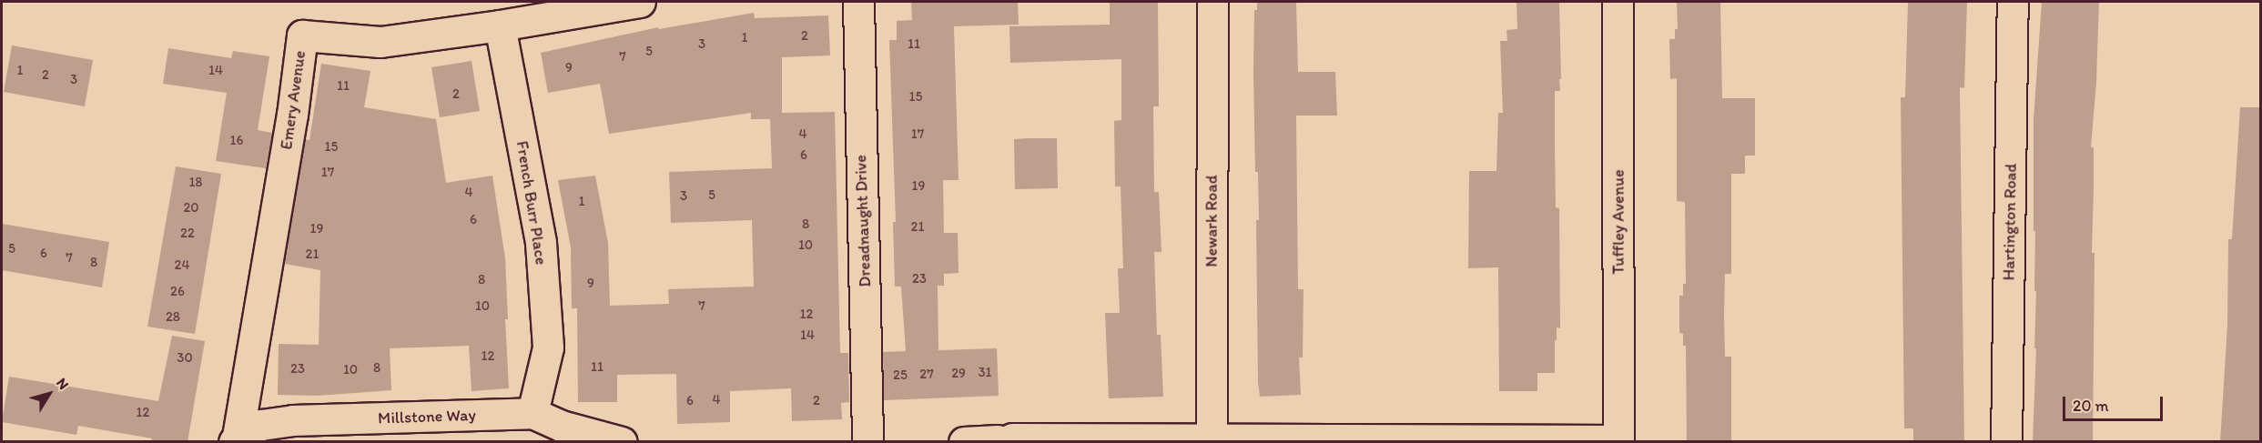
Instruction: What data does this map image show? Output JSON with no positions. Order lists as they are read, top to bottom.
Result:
{
  "streets": {
    "street": [
      "Emery Avenue",
      "French Burr Place",
      "Dreadnaught Drive",
      "Newark Road",
      "Tuffley Avenue",
      "Hartington Road",
      "Millstone Way"
    ]
  },
  "crossings": [
    ["Emery Avenue", "French Burr Place"],
    ["Emery Avenue", "Millstone Way"],
    ["French Burr Place", "Millstone Way"]
  ],
  "house_numbers": [
    "2",
    "1",
    "3",
    "11",
    "5",
    "7",
    "9",
    "1",
    "14",
    "2",
    "3",
    "11",
    "2",
    "15",
    "4",
    "17",
    "16",
    "15",
    "6",
    "17",
    "18",
    "19",
    "4",
    "5",
    "3",
    "1",
    "20",
    "6",
    "8",
    "21",
    "19",
    "22",
    "10",
    "5",
    "6",
    "21",
    "7",
    "8",
    "24",
    "23",
    "8",
    "9",
    "26",
    "10",
    "7",
    "12",
    "28",
    "14",
    "12",
    "30",
    "11",
    "8",
    "23",
    "10",
    "31",
    "29",
    "27",
    "25",
    "4",
    "6",
    "2",
    "12"
  ],
  "scale_bar": "20 m",
  "north": "top right"
}
